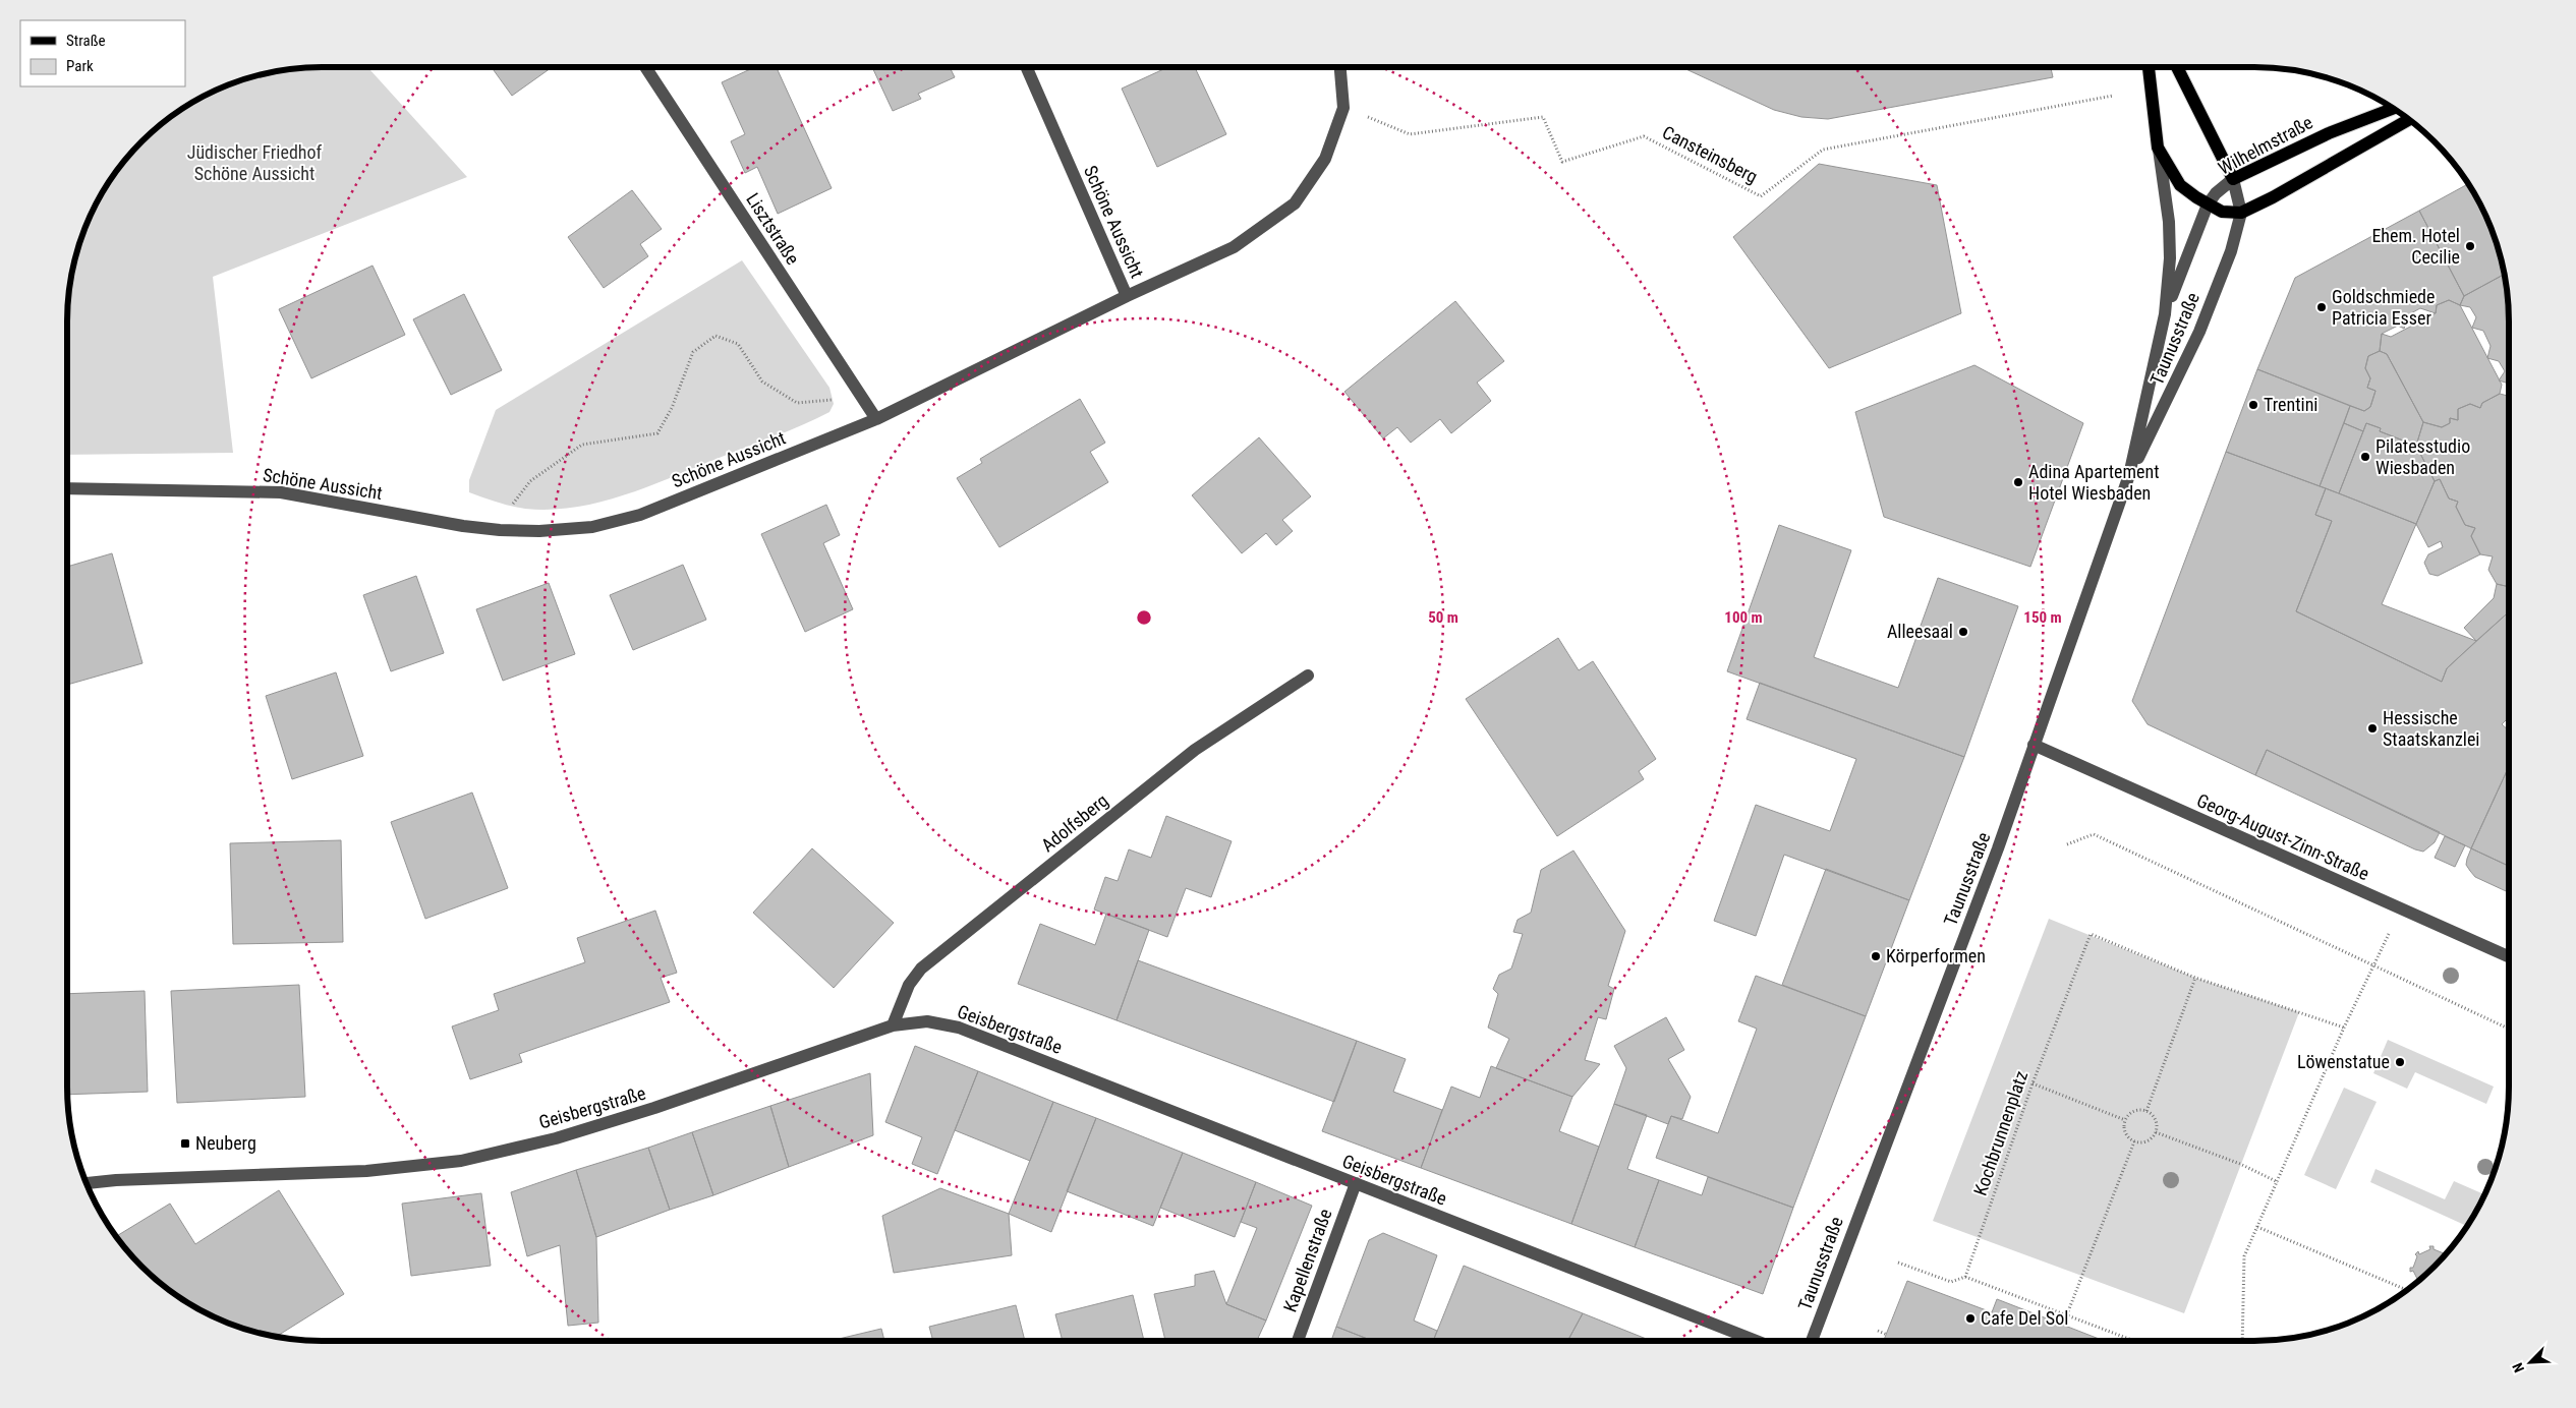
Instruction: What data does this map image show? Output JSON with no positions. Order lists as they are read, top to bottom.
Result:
{
  "streets": {
    "main road": ["Wilhelmstraße"],
    "street": [
      "Schöne Aussicht",
      "Lisztstraße",
      "Taunusstraße",
      "Adolfsberg",
      "Georg-August-Zinn-Straße",
      "Geisbergstraße",
      "Kapellenstraße"
    ],
    "path": ["Cansteinsberg", "Kochbrunnenplatz"]
  },
  "crossings": [
    ["Wilhelmstraße", "Taunusstraße"],
    ["Schöne Aussicht", "Lisztstraße"],
    ["Taunusstraße", "Georg-August-Zinn-Straße"],
    ["Adolfsberg", "Geisbergstraße"],
    ["Geisbergstraße", "Kapellenstraße"]
  ],
  "parks": ["Jüdischer Friedhof Schöne Aussicht"],
  "places": {
    "other": [
      "Ehem. Hotel Cecilie",
      "Goldschmiede Patricia Esser",
      "Trentini",
      "Pilatesstudio Wiesbaden",
      "Adina Apartement Hotel Wiesbaden",
      "Alleesaal",
      "Hessische Staatskanzlei",
      "Körperformen",
      "Löwenstatue",
      "Cafe Del Sol"
    ],
    "transit": ["Neuberg"]
  },
  "legend": ["Straße", "Park"],
  "north": "bottom left",
  "rings": ["50 m", "100 m", "150 m"]
}
